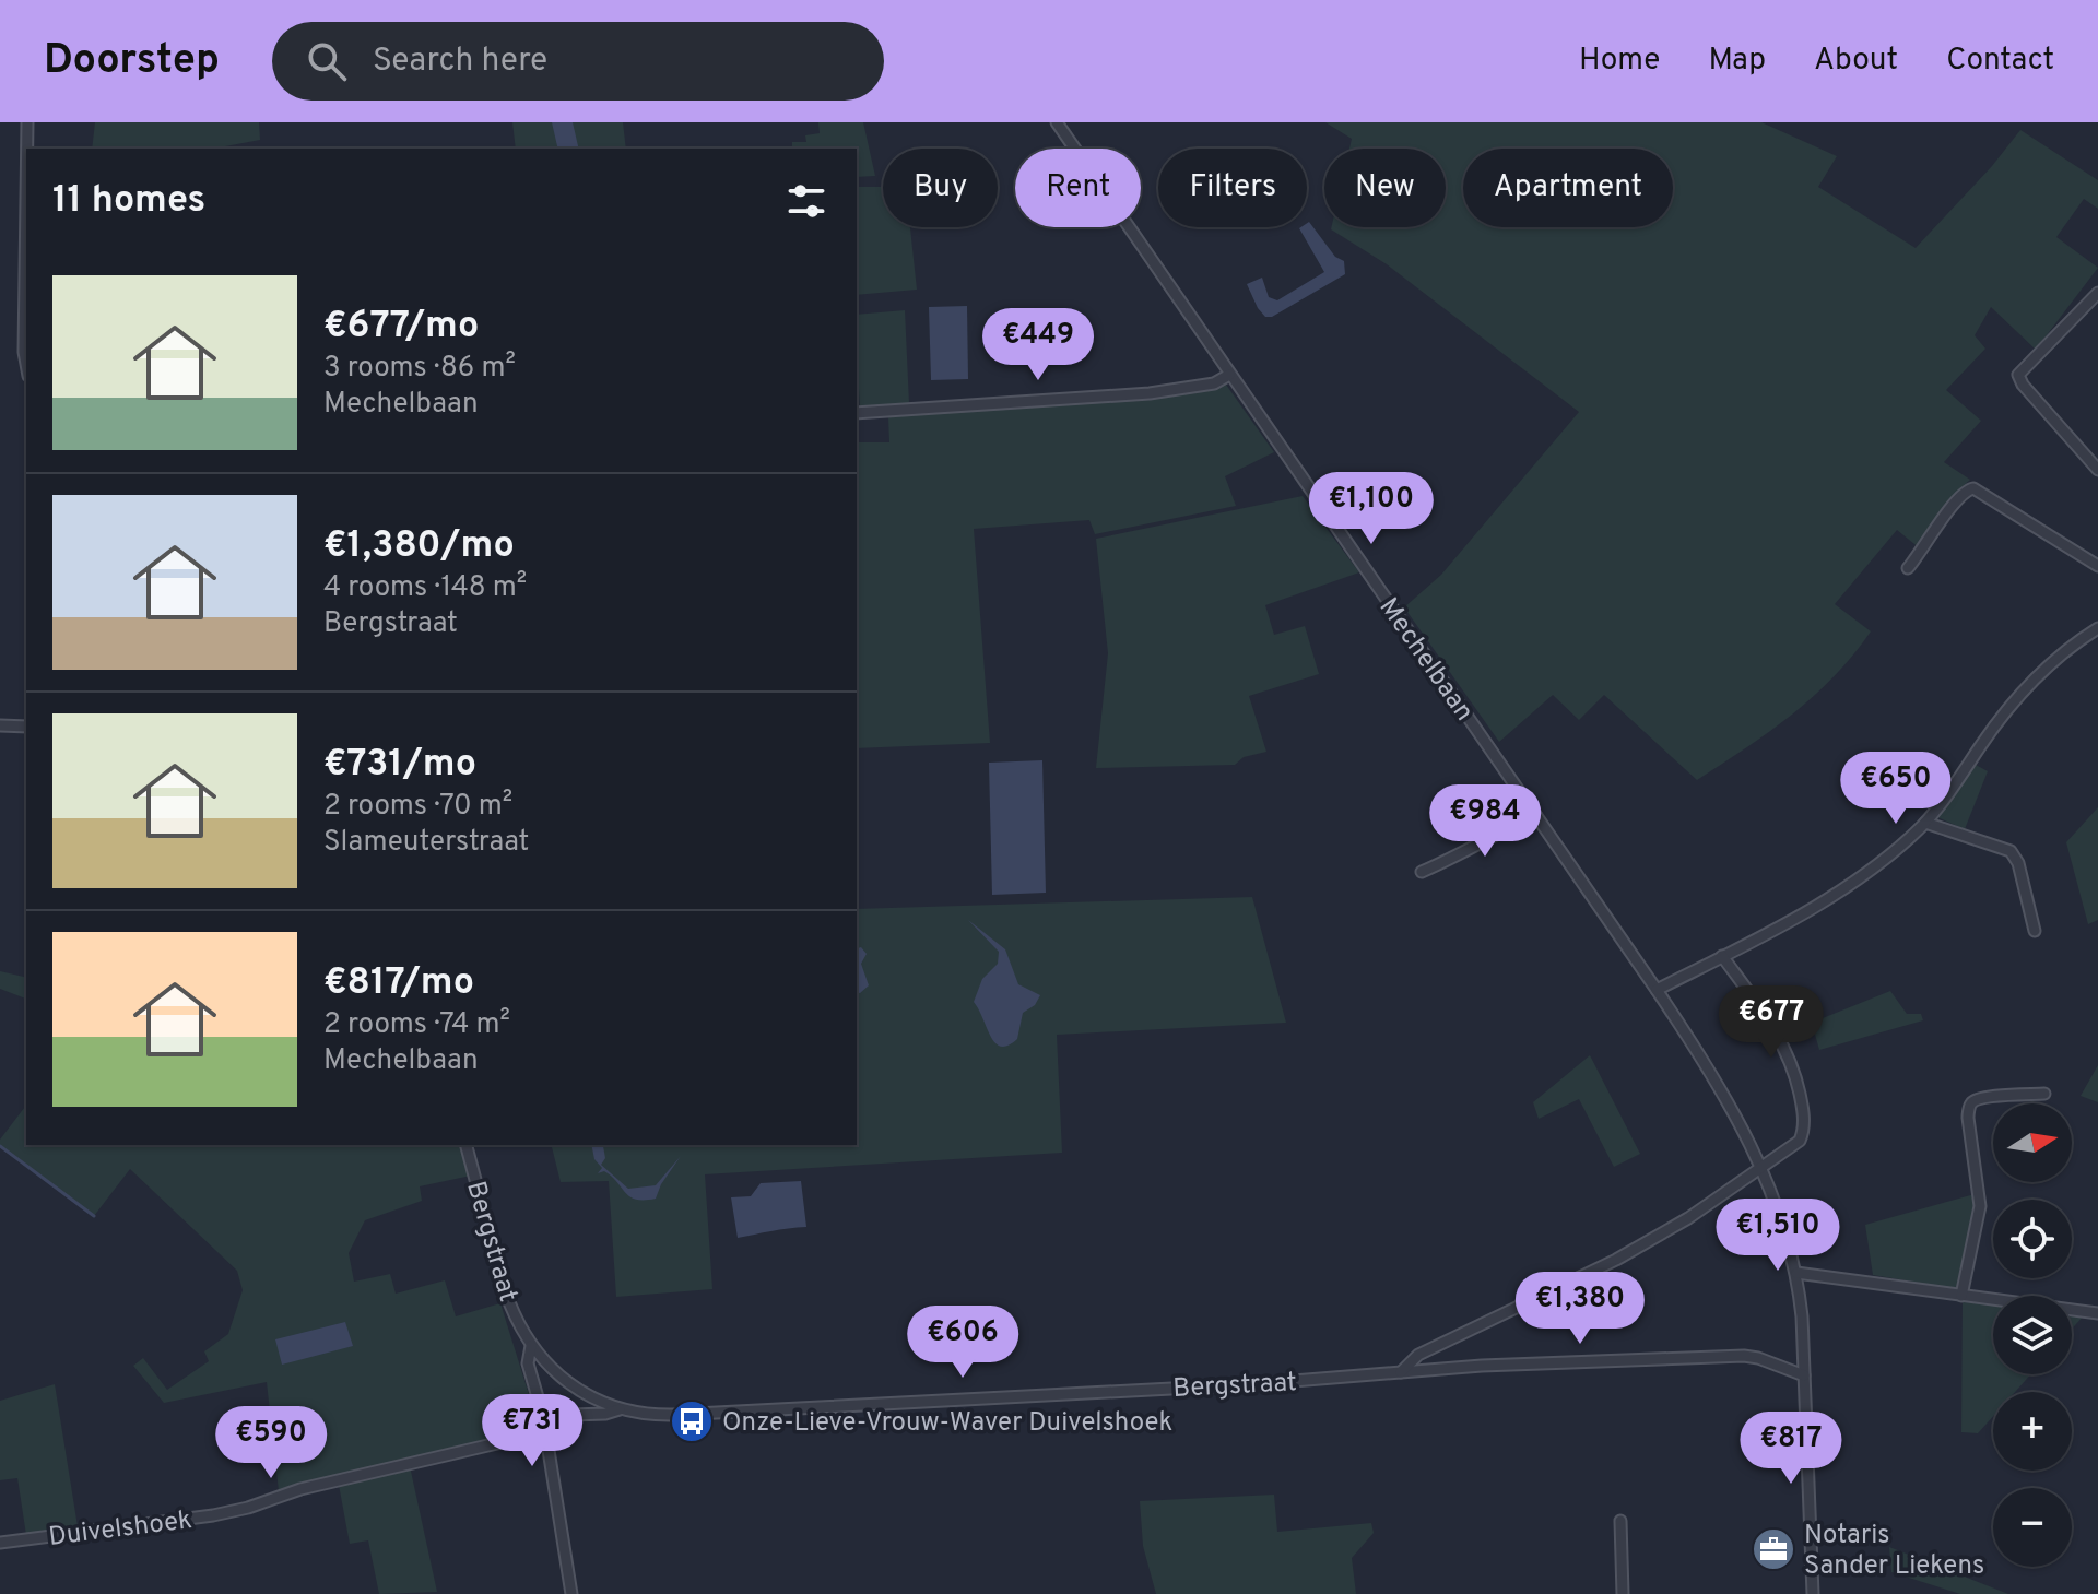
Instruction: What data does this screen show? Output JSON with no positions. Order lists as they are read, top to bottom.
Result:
{
  "streets": {
    "street": ["Mechelbaan", "Bergstraat", "Duivelshoek"]
  },
  "crossings": [
    ["Mechelbaan", "Bergstraat"]
  ],
  "places": {
    "bus stop": ["Onze-Lieve-Vrouw-Waver Duivelshoek"],
    "office": ["Notaris Sander Liekens"]
  },
  "north": "right",
  "page": {
    "header": "Doorstep",
    "search": "Search here",
    "nav": [
      "Home",
      "Map",
      "About",
      "Contact"
    ],
    "chip": [
      "Buy",
      "Rent",
      "Filters",
      "New",
      "Apartment"
    ],
    "heading": "11 homes",
    "list": [
      {
        "name": "€677/mo",
        "note": "3 rooms · 86 m² · Mechelbaan"
      },
      {
        "name": "€1,380/mo",
        "note": "4 rooms · 148 m² · Bergstraat"
      },
      {
        "name": "€731/mo",
        "note": "2 rooms · 70 m² · Slameuterstraat"
      },
      {
        "name": "€817/mo",
        "note": "2 rooms · 74 m² · Mechelbaan"
      }
    ],
    "price": [
      "€449",
      "€1,100",
      "€650",
      "€984",
      "€677",
      "€1,510",
      "€1,380",
      "€606",
      "€731",
      "€590",
      "€817"
    ],
    "map_buttons": ["+", "−"]
  }
}
